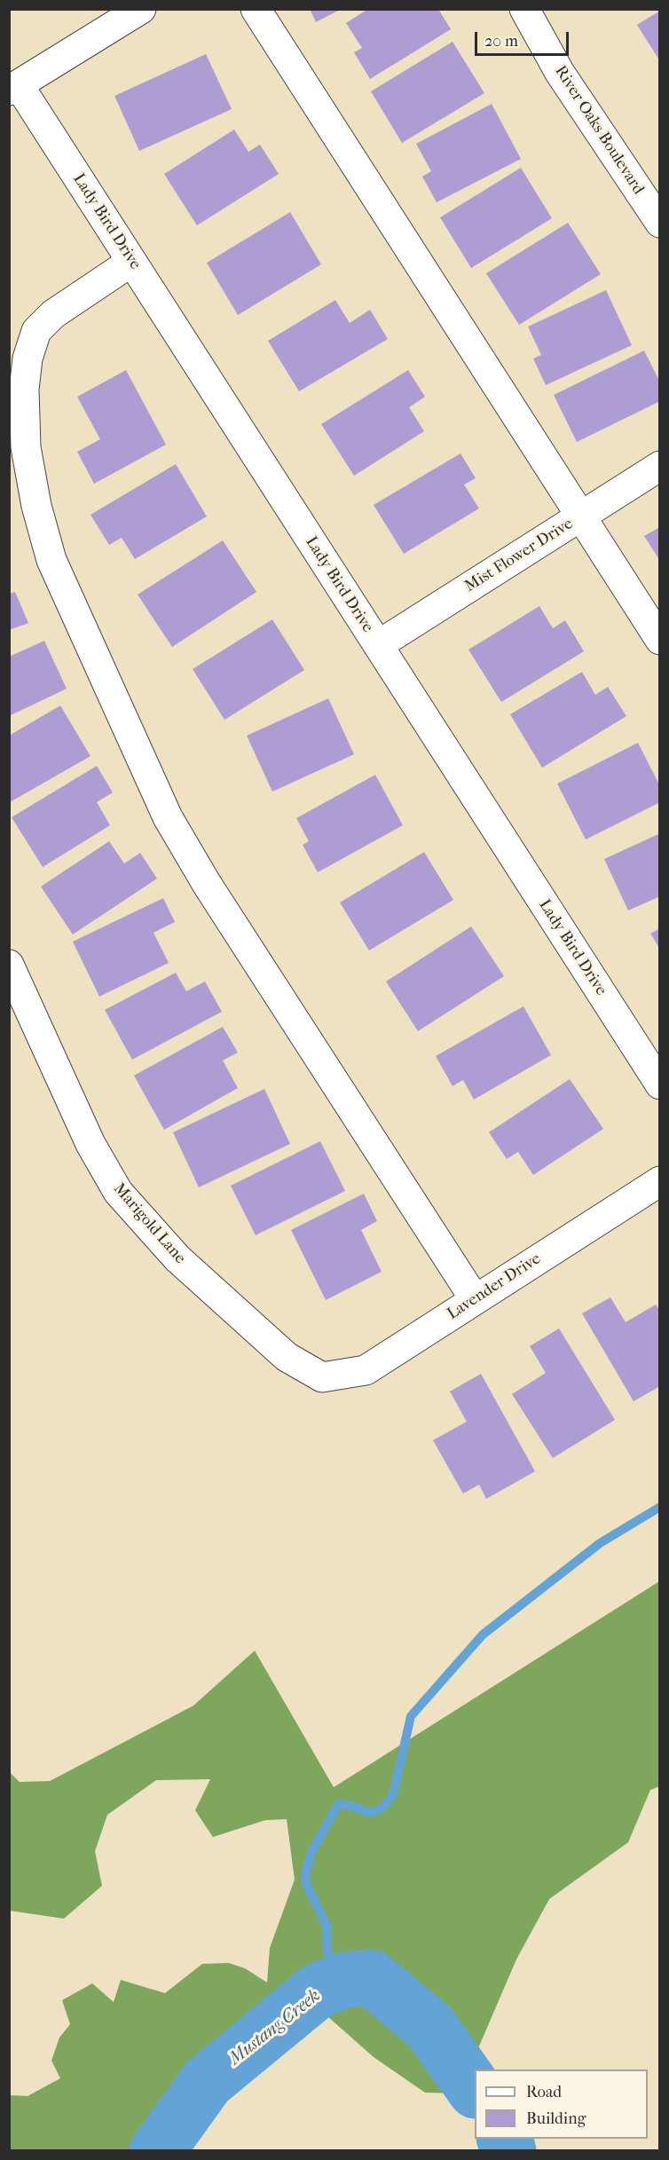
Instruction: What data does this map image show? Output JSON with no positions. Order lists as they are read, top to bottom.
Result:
{
  "streets": {
    "street": [
      "River Oaks Boulevard",
      "Lady Bird Drive",
      "Mist Flower Drive",
      "Marigold Lane",
      "Lavender Drive"
    ]
  },
  "crossings": [
    ["Lady Bird Drive", "Mist Flower Drive"],
    ["Marigold Lane", "Lavender Drive"]
  ],
  "water": ["Mustang Creek"],
  "legend": ["Road", "Building"],
  "scale_bar": "20 m"
}
